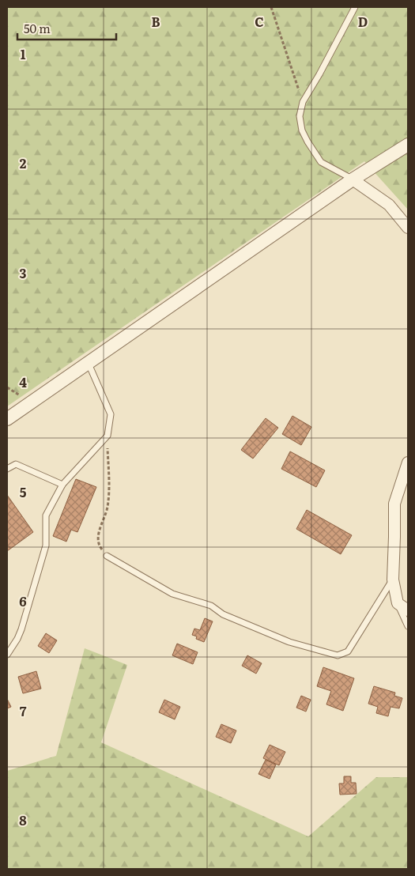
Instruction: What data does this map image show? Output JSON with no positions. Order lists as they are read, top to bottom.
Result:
{
  "scale_bar": "50 m",
  "grid": {
    "columns": ["B", "C", "D"],
    "rows": [
      "1",
      "2",
      "3",
      "4",
      "5",
      "6",
      "7",
      "8"
    ]
  }
}
